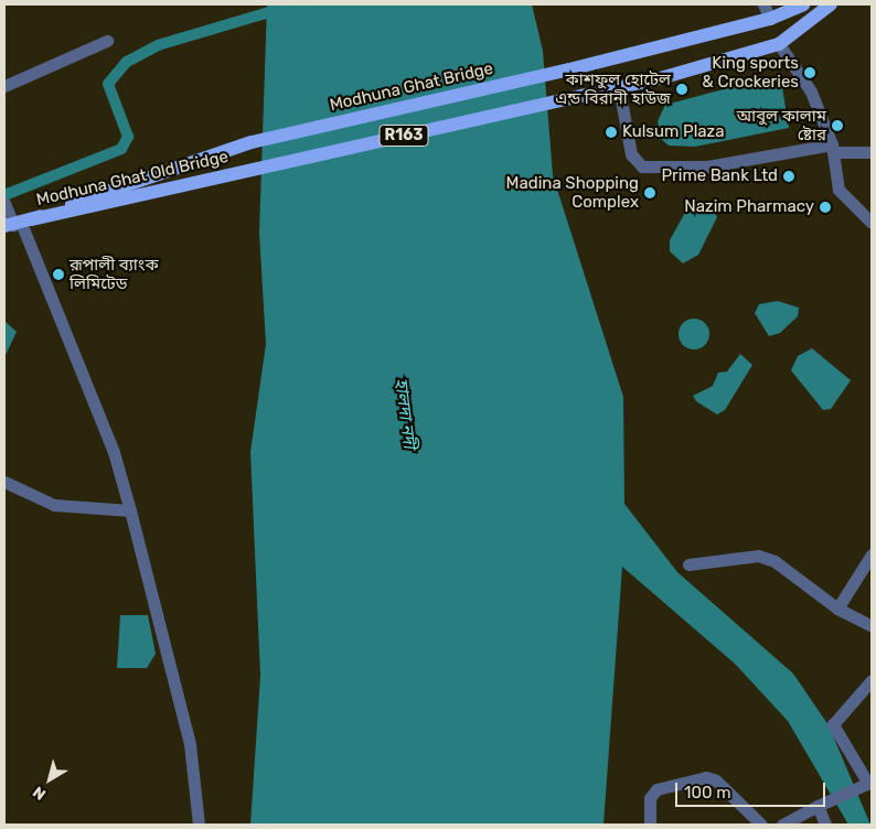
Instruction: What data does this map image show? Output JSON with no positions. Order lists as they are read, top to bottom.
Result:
{
  "streets": {
    "main road": ["Modhuna Ghat Bridge", "R163", "Modhuna Ghat Old Bridge"]
  },
  "crossings": [
    ["Modhuna Ghat Bridge", "Modhuna Ghat Old Bridge"],
    ["R163", "Modhuna Ghat Old Bridge"]
  ],
  "water": ["হালদা নদী"],
  "places": [
    "King sports & Crockeries",
    "কাশফুল হোটেল এন্ড বিরানী হাউজ",
    "আবুল কালাম ষ্টোর",
    "Kulsum Plaza",
    "Prime Bank Ltd",
    "Madina Shopping Complex",
    "Nazim Pharmacy",
    "রূপালী ব্যাংক লিমিটেড"
  ],
  "scale_bar": "100 m",
  "north": "bottom left"
}
